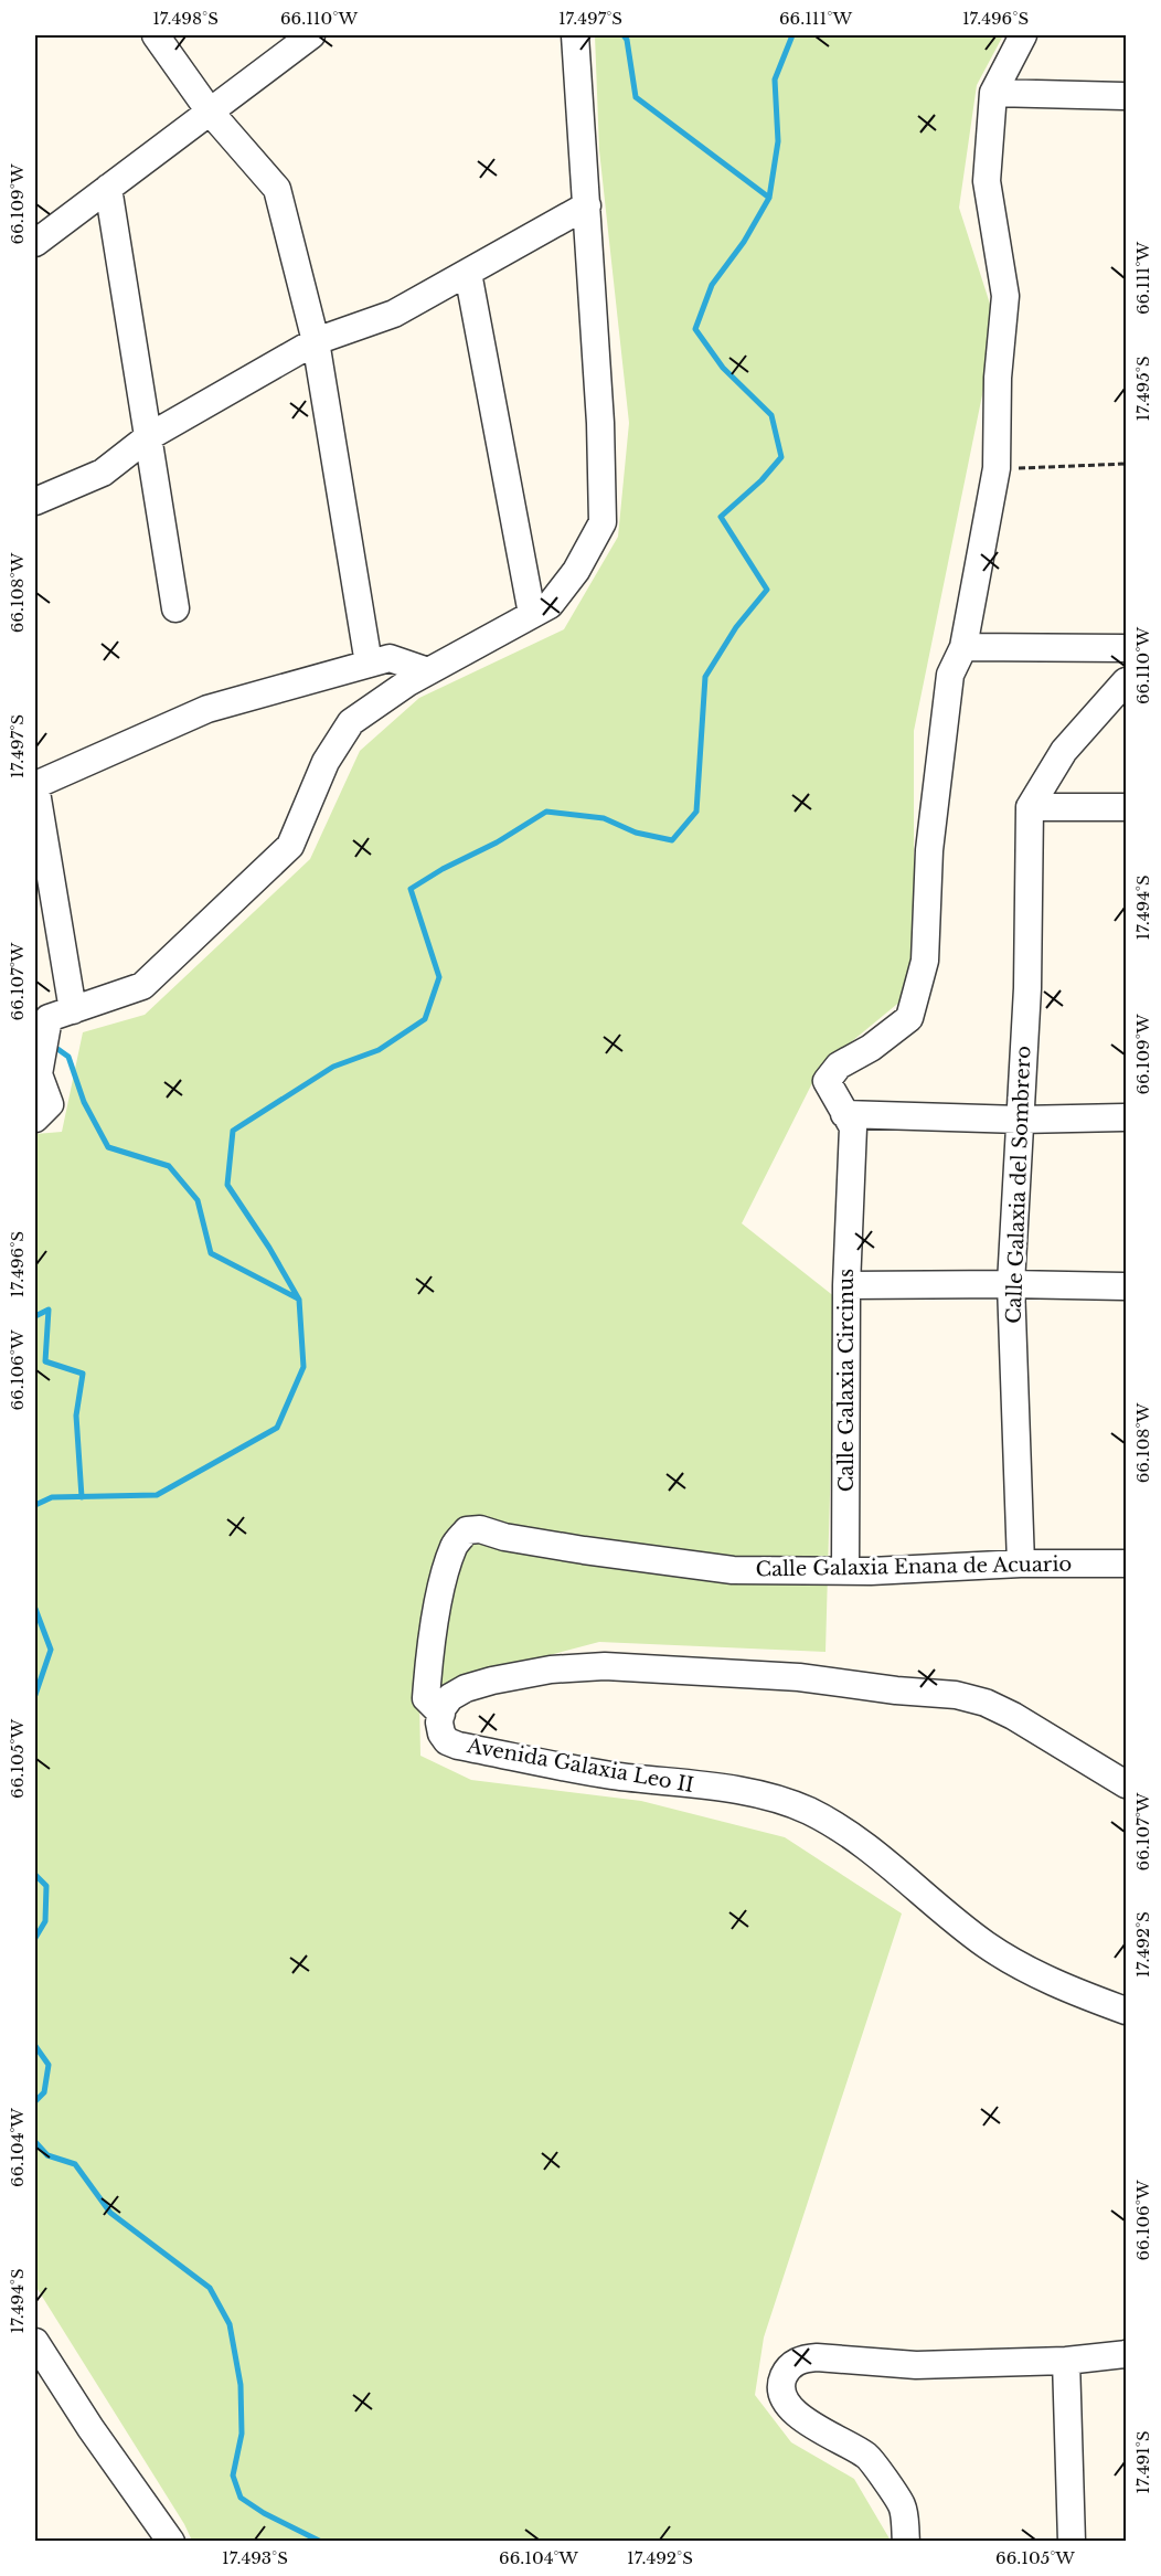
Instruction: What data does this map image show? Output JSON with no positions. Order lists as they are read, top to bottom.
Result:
{
  "streets": {
    "street": [
      "Calle Galaxia del Sombrero",
      "Calle Galaxia Circinus",
      "Calle Galaxia Enana de Acuario",
      "Avenida Galaxia Leo II"
    ]
  },
  "crossings": [
    ["Calle Galaxia del Sombrero", "Calle Galaxia Enana de Acuario"],
    ["Calle Galaxia Circinus", "Calle Galaxia Enana de Acuario"],
    ["Calle Galaxia Enana de Acuario", "Avenida Galaxia Leo II"]
  ],
  "coordinates": [
    "17.498°S",
    "66.110°W",
    "17.497°S",
    "66.111°W",
    "17.496°S",
    "66.109°W",
    "17.495°S",
    "66.108°W",
    "17.494°S",
    "66.107°W",
    "66.106°W",
    "66.105°W",
    "17.492°S",
    "66.104°W",
    "17.491°S",
    "17.493°S"
  ]
}
